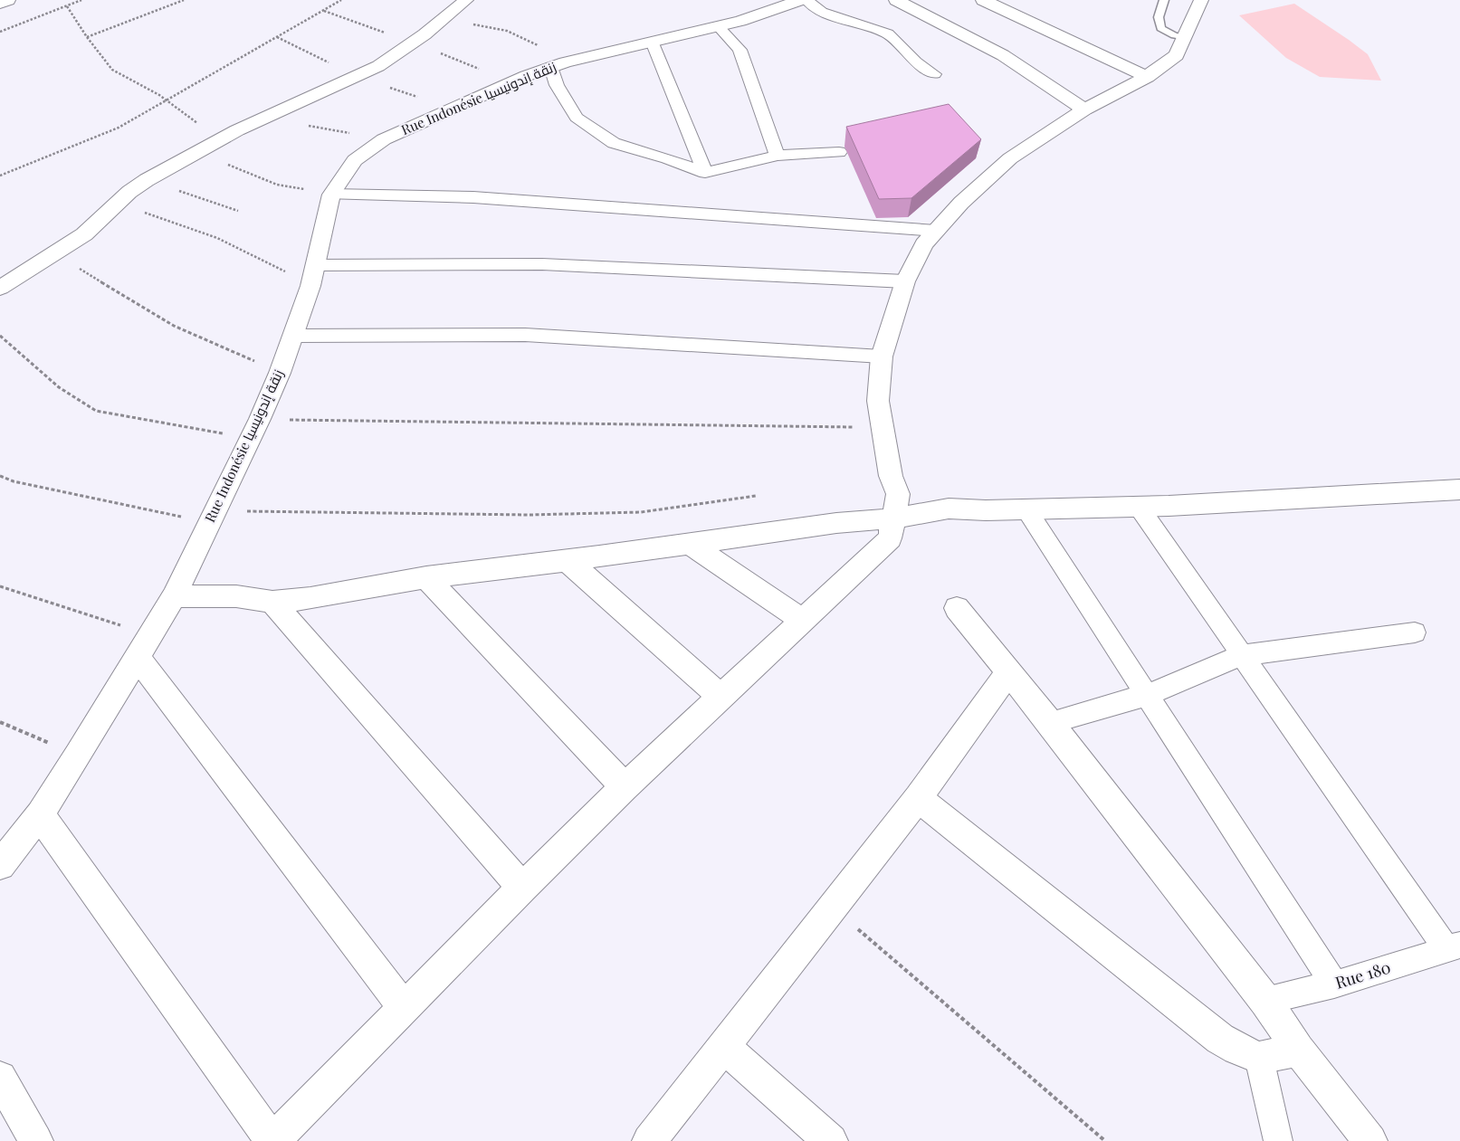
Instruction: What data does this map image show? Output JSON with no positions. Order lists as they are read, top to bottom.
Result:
{
  "streets": {
    "street": ["Rue Indonésie زنقة إندونيسيا", "Rue 180"]
  }
}
